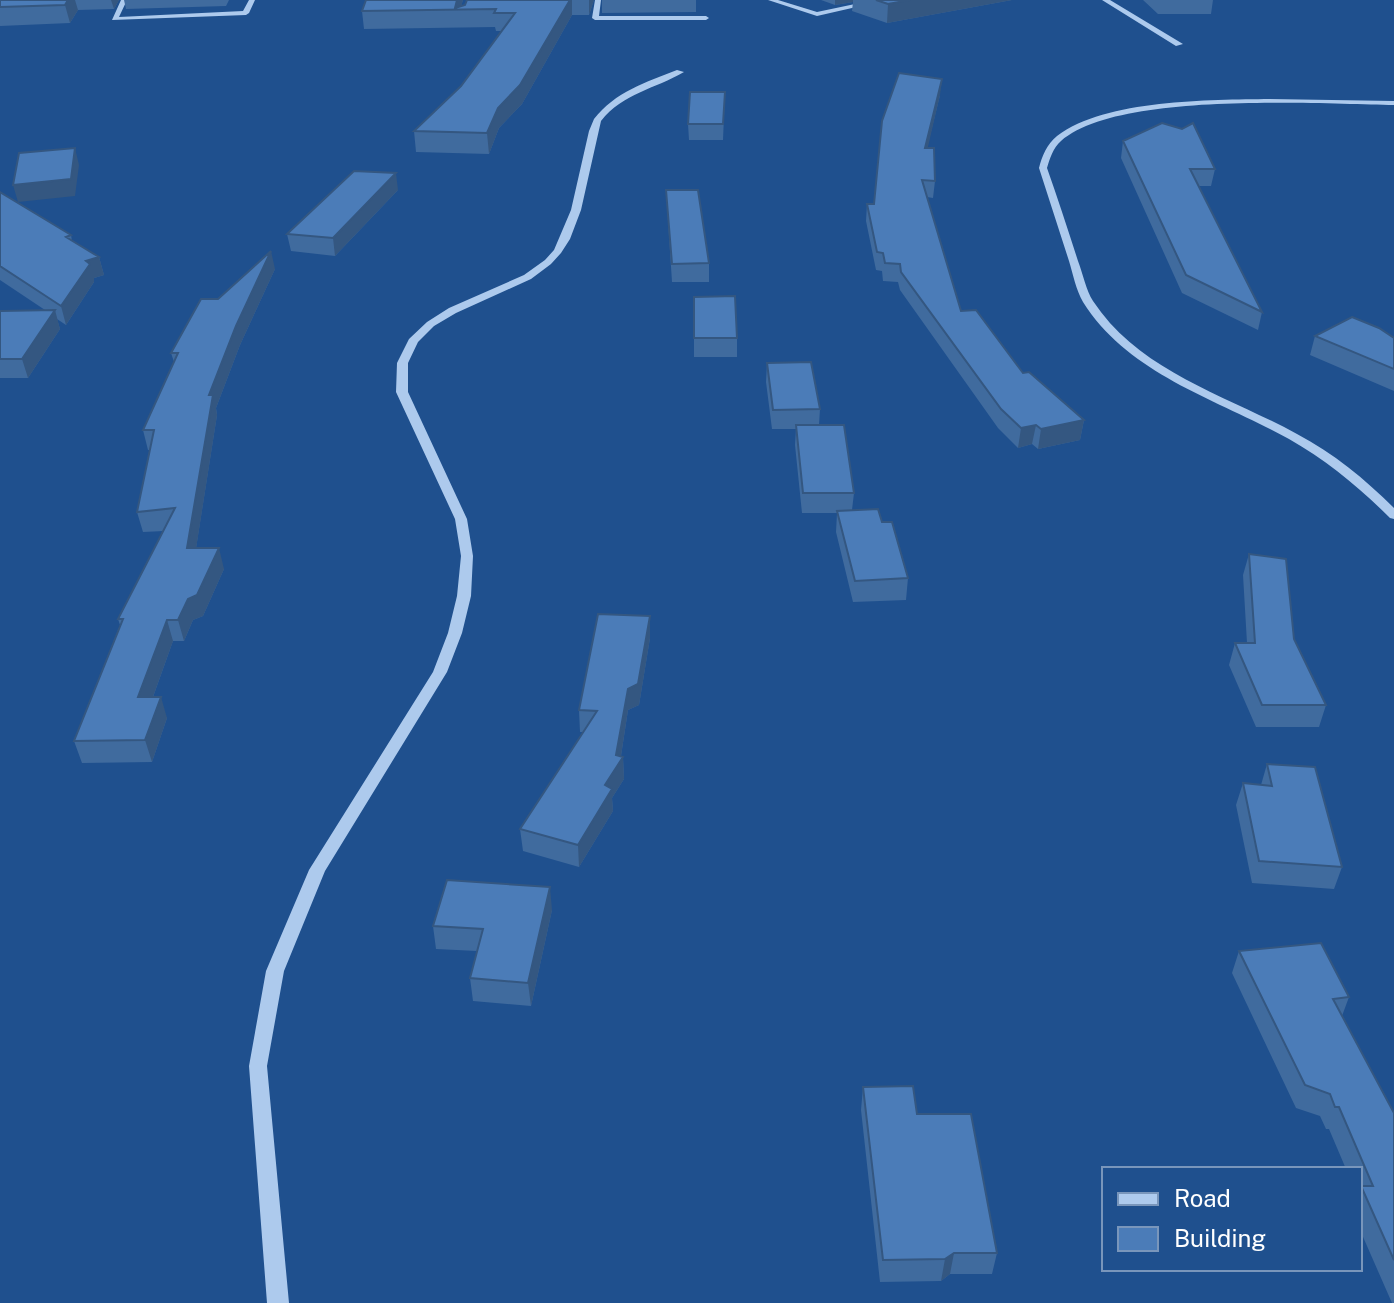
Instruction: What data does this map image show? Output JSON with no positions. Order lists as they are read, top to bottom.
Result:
{
  "legend": ["Road", "Building"]
}
